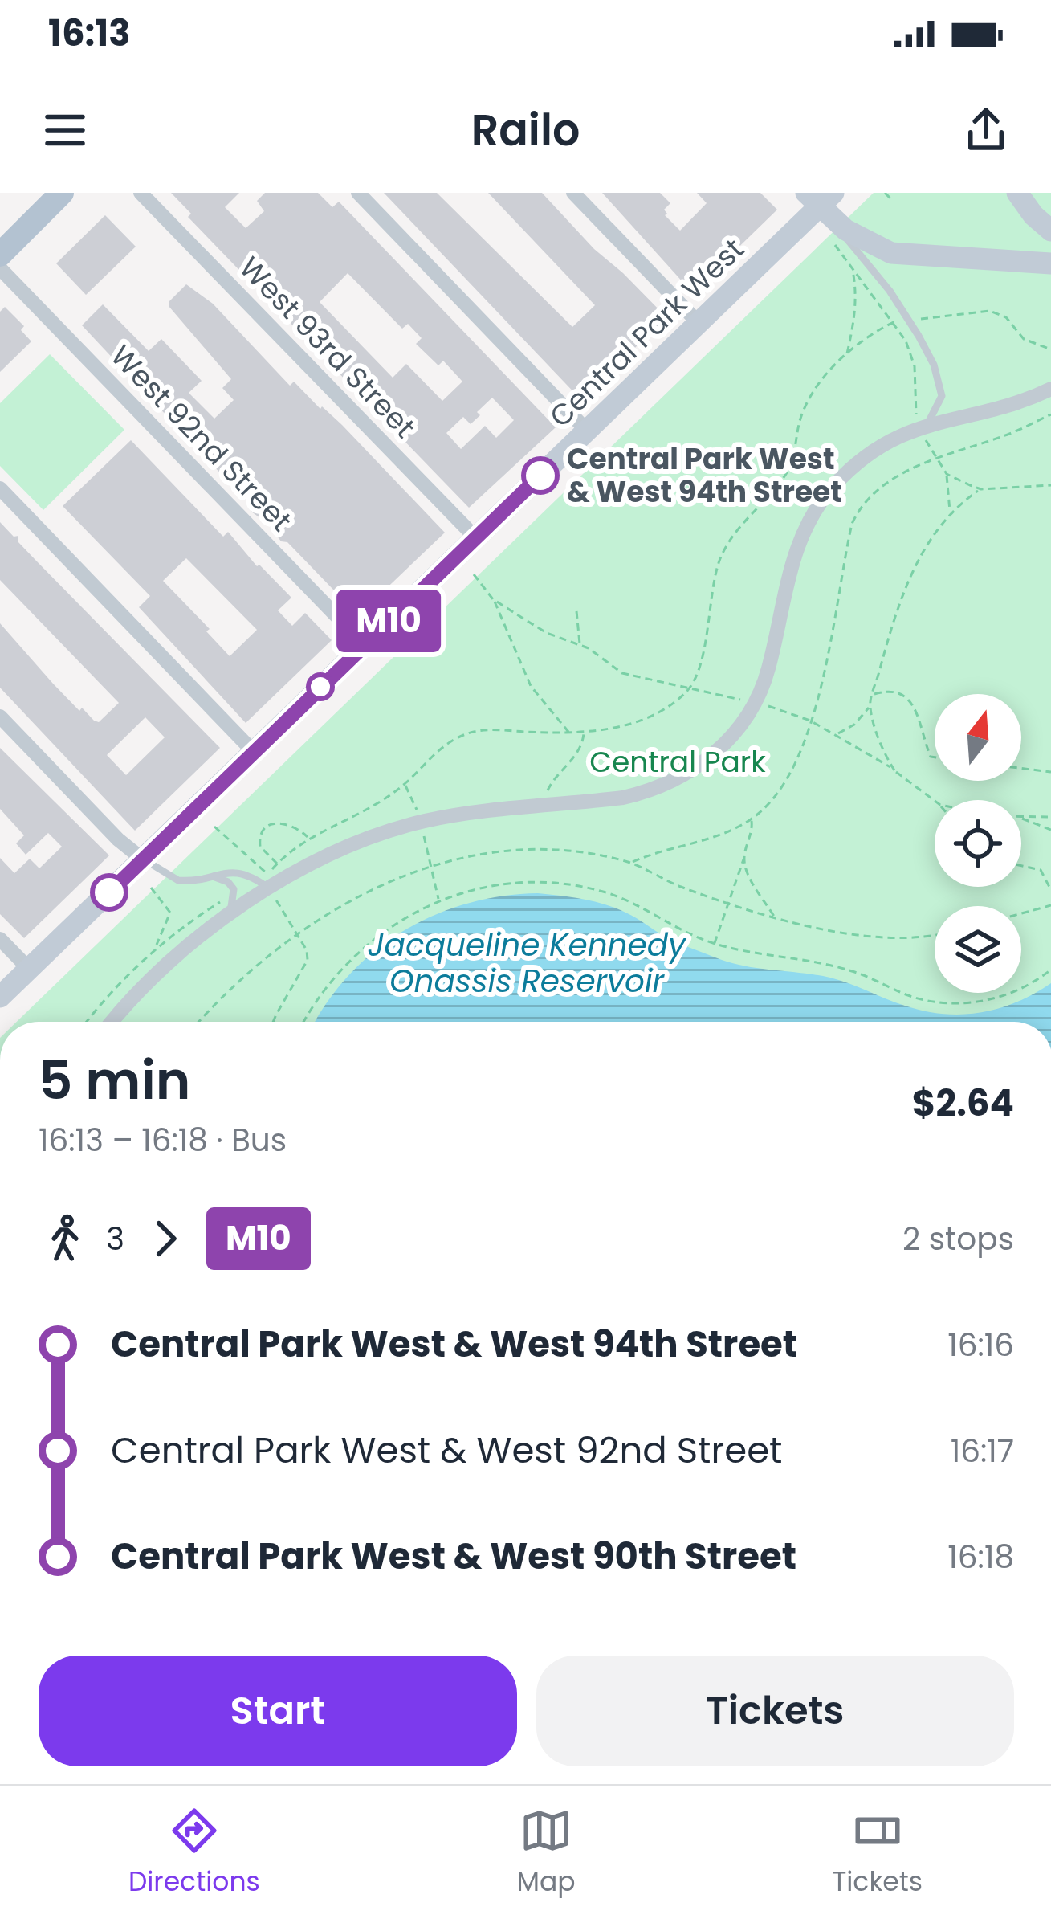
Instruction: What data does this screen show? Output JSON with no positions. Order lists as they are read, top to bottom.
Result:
{
  "streets": {
    "main road": ["Central Park West"],
    "street": ["West 93rd Street", "West 92nd Street"]
  },
  "crossings": [
    ["Central Park West", "West 93rd Street"],
    ["Central Park West", "West 92nd Street"]
  ],
  "water": ["Jacqueline Kennedy Onassis Reservoir"],
  "parks": ["Central Park"],
  "places": ["Central Park West & West 94th Street"],
  "lines": ["bus line M10"],
  "north": "top",
  "page": {
    "status": "16:13",
    "header": "Railo",
    "on_map": "M10",
    "heading": ["5 min", "16:13 – 16:18 · Bus", "$2.64"],
    "legs": ["3", "M10", "2 stops"],
    "list": [
      {
        "name": "Central Park West & West 94th Street",
        "value": "16:16"
      },
      {
        "name": "Central Park West & West 92nd Street",
        "value": "16:17"
      },
      {
        "name": "Central Park West & West 90th Street",
        "value": "16:18"
      }
    ],
    "buttons": ["Start", "Tickets"],
    "tabs": ["Directions", "Map", "Tickets"]
  }
}
